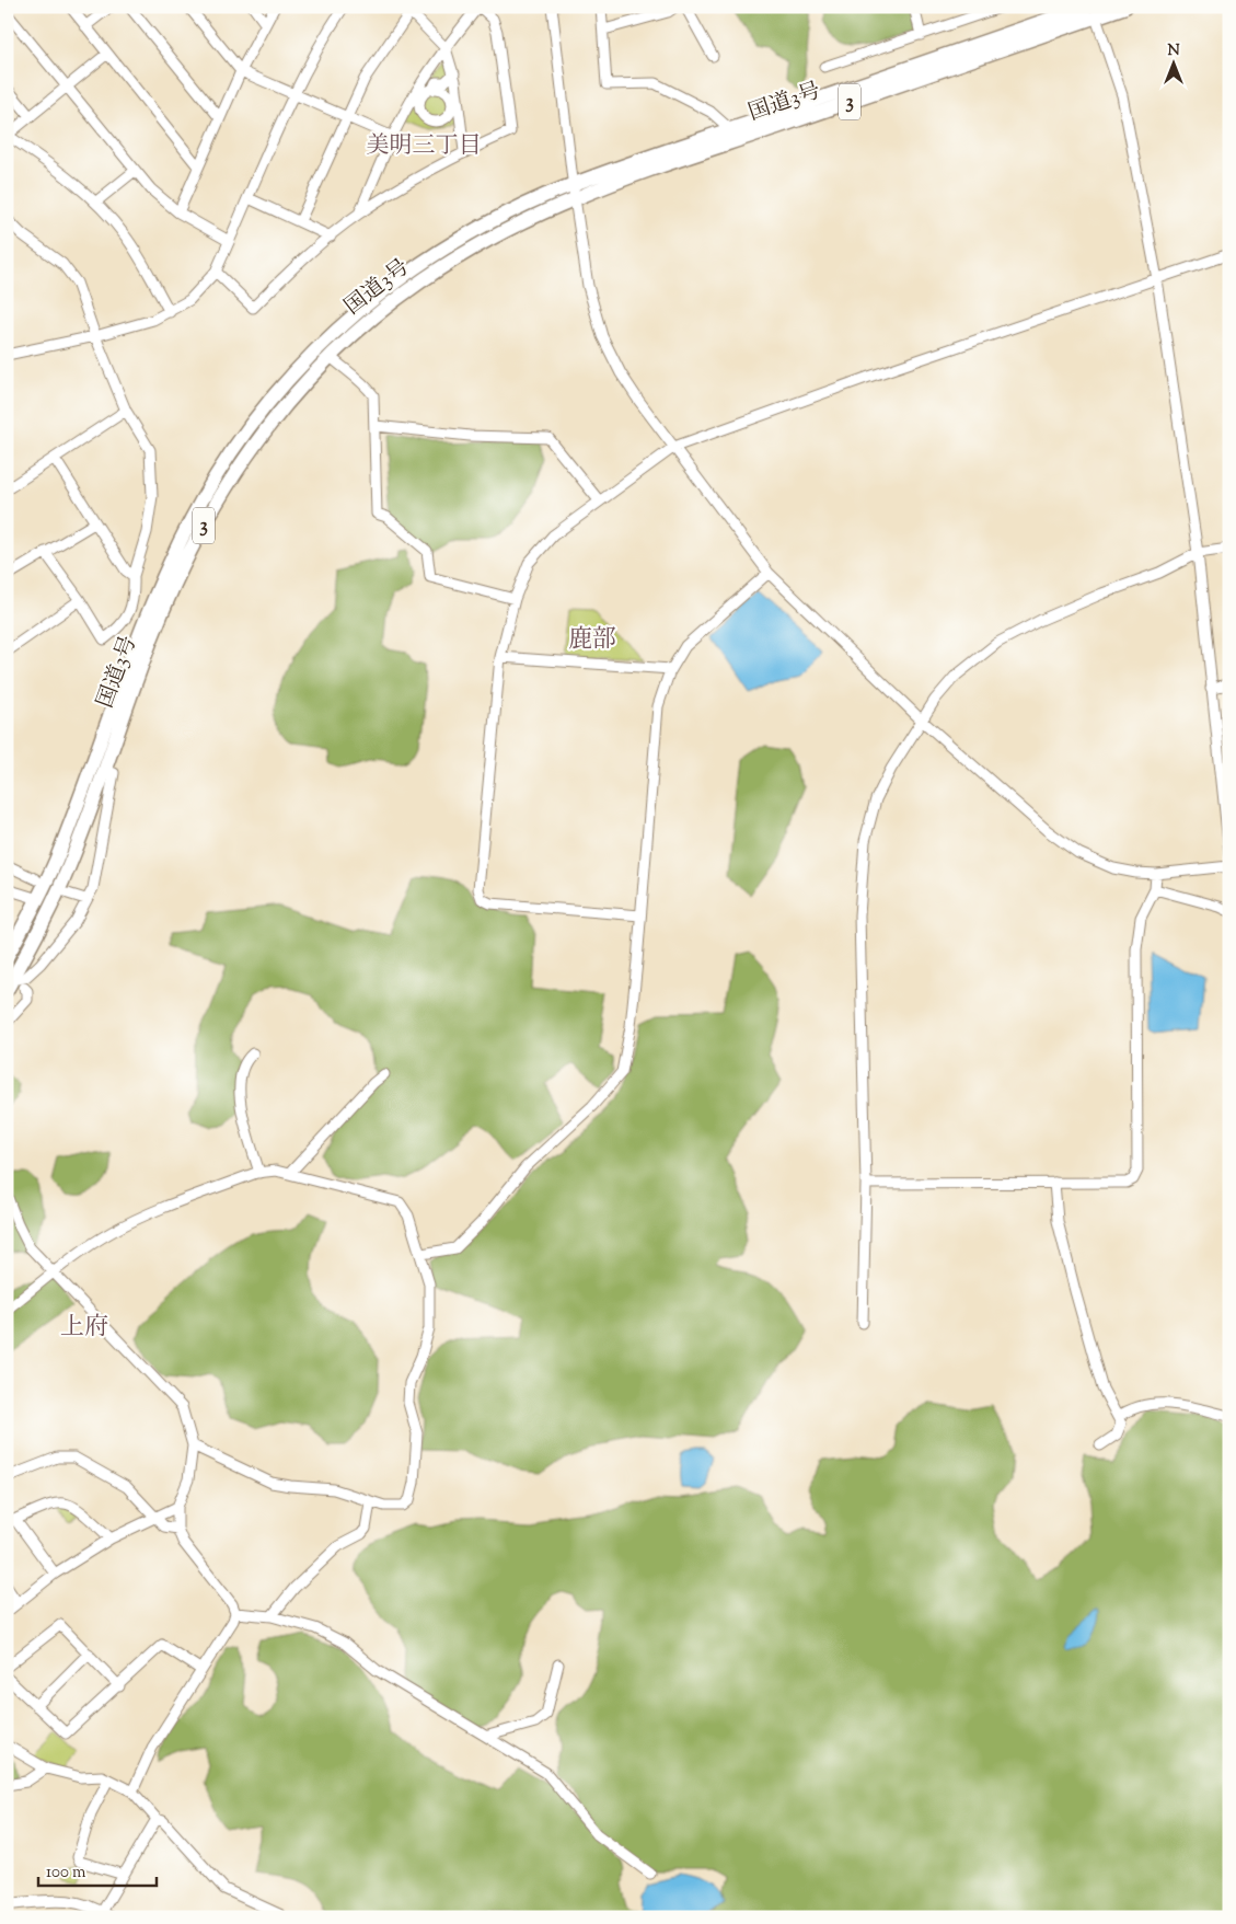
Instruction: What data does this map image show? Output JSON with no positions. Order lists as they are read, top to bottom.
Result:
{
  "streets": {
    "highway": ["3", "国道3号"]
  },
  "districts": ["美明三丁目", "鹿部", "上府"],
  "scale_bar": "100 m",
  "north": "top"
}
